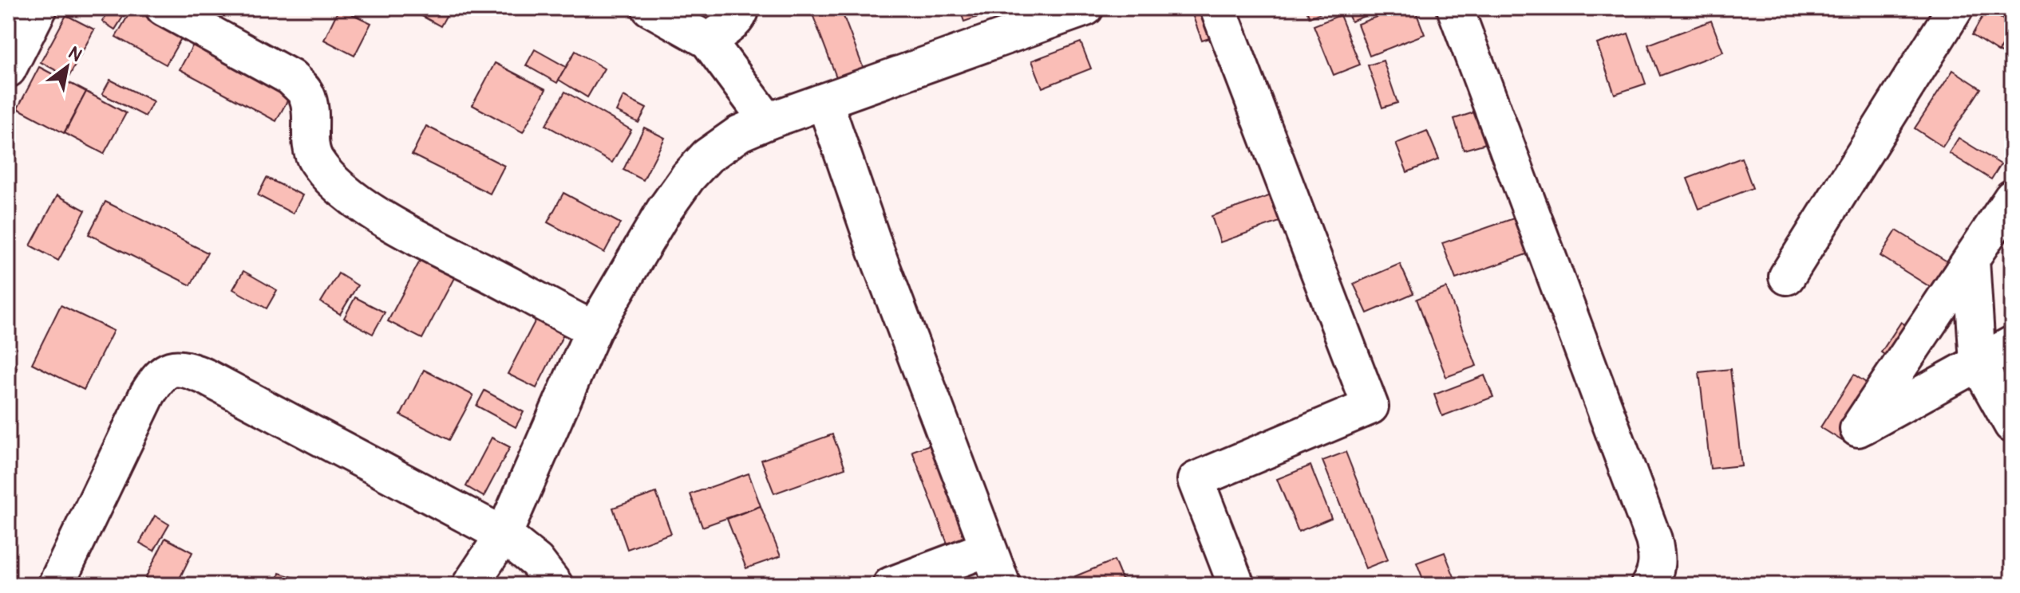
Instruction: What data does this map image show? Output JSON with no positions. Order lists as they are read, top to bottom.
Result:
{
  "north": "top right"
}
